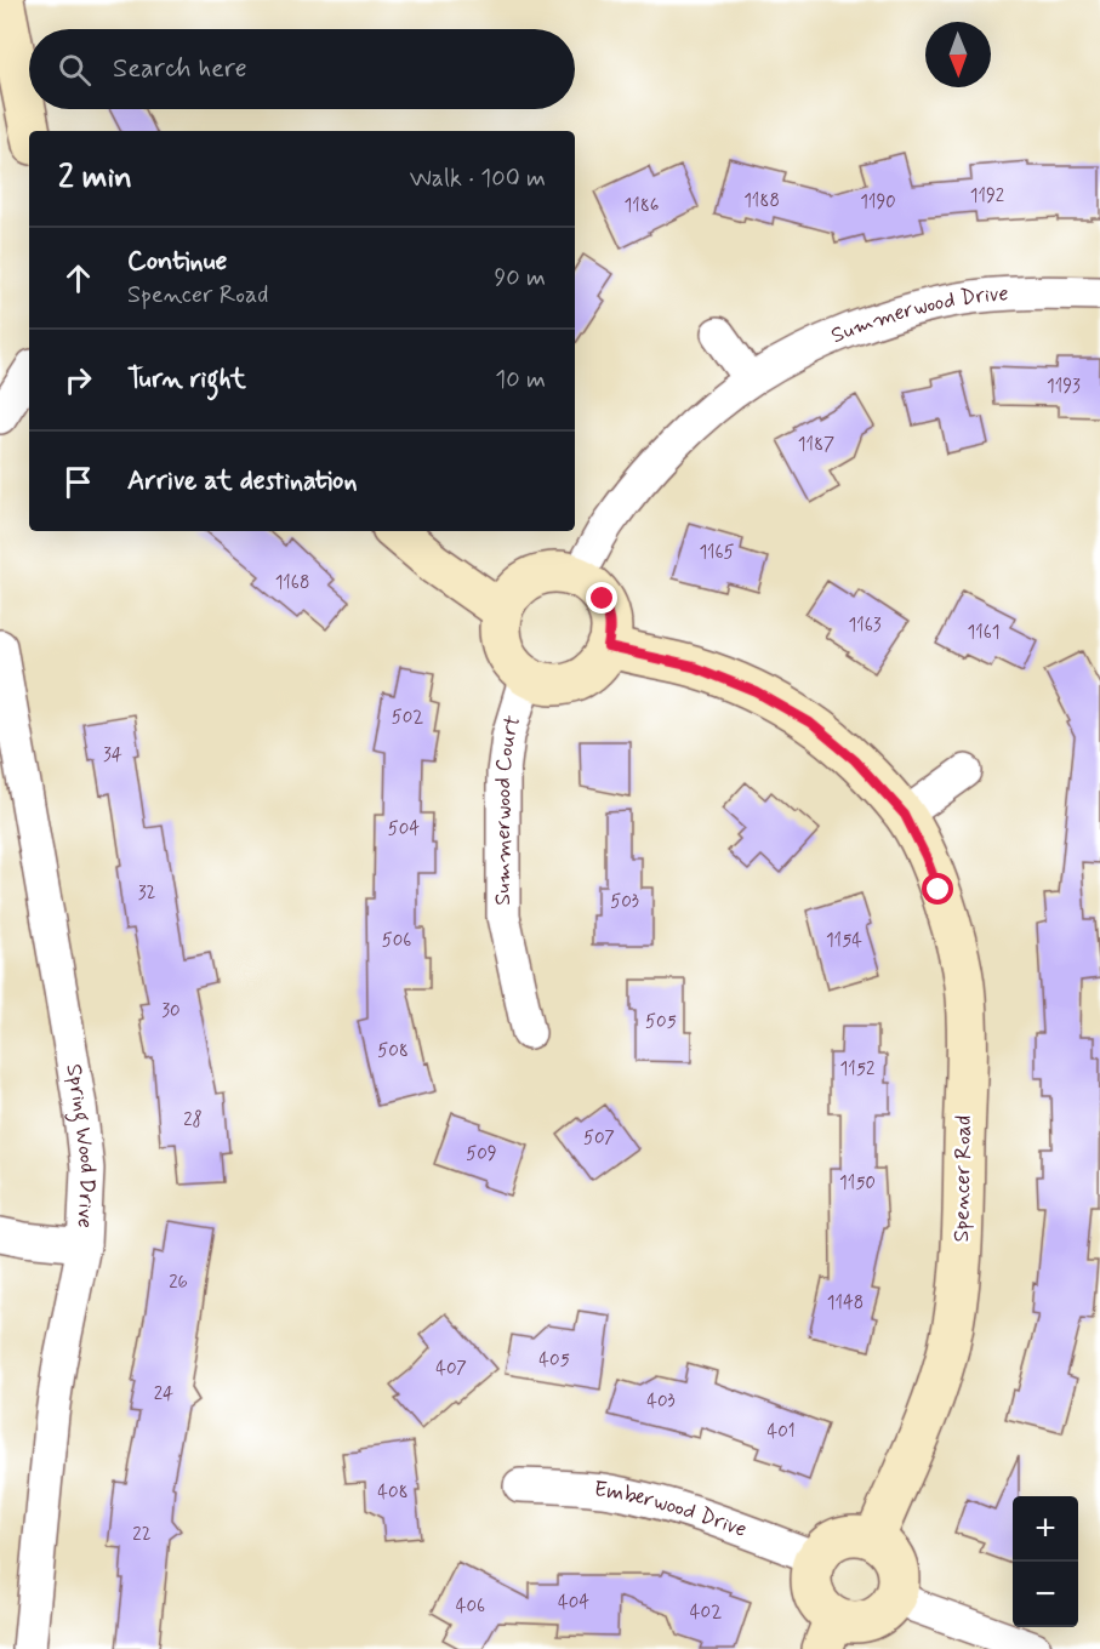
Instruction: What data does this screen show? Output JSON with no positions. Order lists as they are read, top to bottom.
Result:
{
  "streets": {
    "main road": ["Spencer Road"],
    "street": [
      "Summerwood Drive",
      "Summerwood Court",
      "Spring Wood Drive",
      "Emberwood Drive"
    ]
  },
  "crossings": [
    ["Summerwood Drive", "Summerwood Court"],
    ["Summerwood Drive", "Spencer Road"],
    ["Summerwood Court", "Spencer Road"],
    ["Spencer Road", "Emberwood Drive"]
  ],
  "house_numbers": [
    "1192",
    "1188",
    "1190",
    "1186",
    "1193",
    "1187",
    "1165",
    "1168",
    "1163",
    "1161",
    "502",
    "34",
    "504",
    "32",
    "503",
    "506",
    "1154",
    "30",
    "505",
    "508",
    "1152",
    "28",
    "507",
    "509",
    "1150",
    "26",
    "1148",
    "405",
    "407",
    "24",
    "403",
    "401",
    "408",
    "22",
    "404",
    "406",
    "402"
  ],
  "north": "bottom",
  "page": {
    "search": "Search here",
    "heading": ["2 min", "Walk · 100 m"],
    "list": [
      ["Continue", "Spencer Road", "90 m"],
      ["Turn right", "10 m"],
      "Arrive at destination"
    ],
    "map_buttons": ["+", "−"]
  }
}
